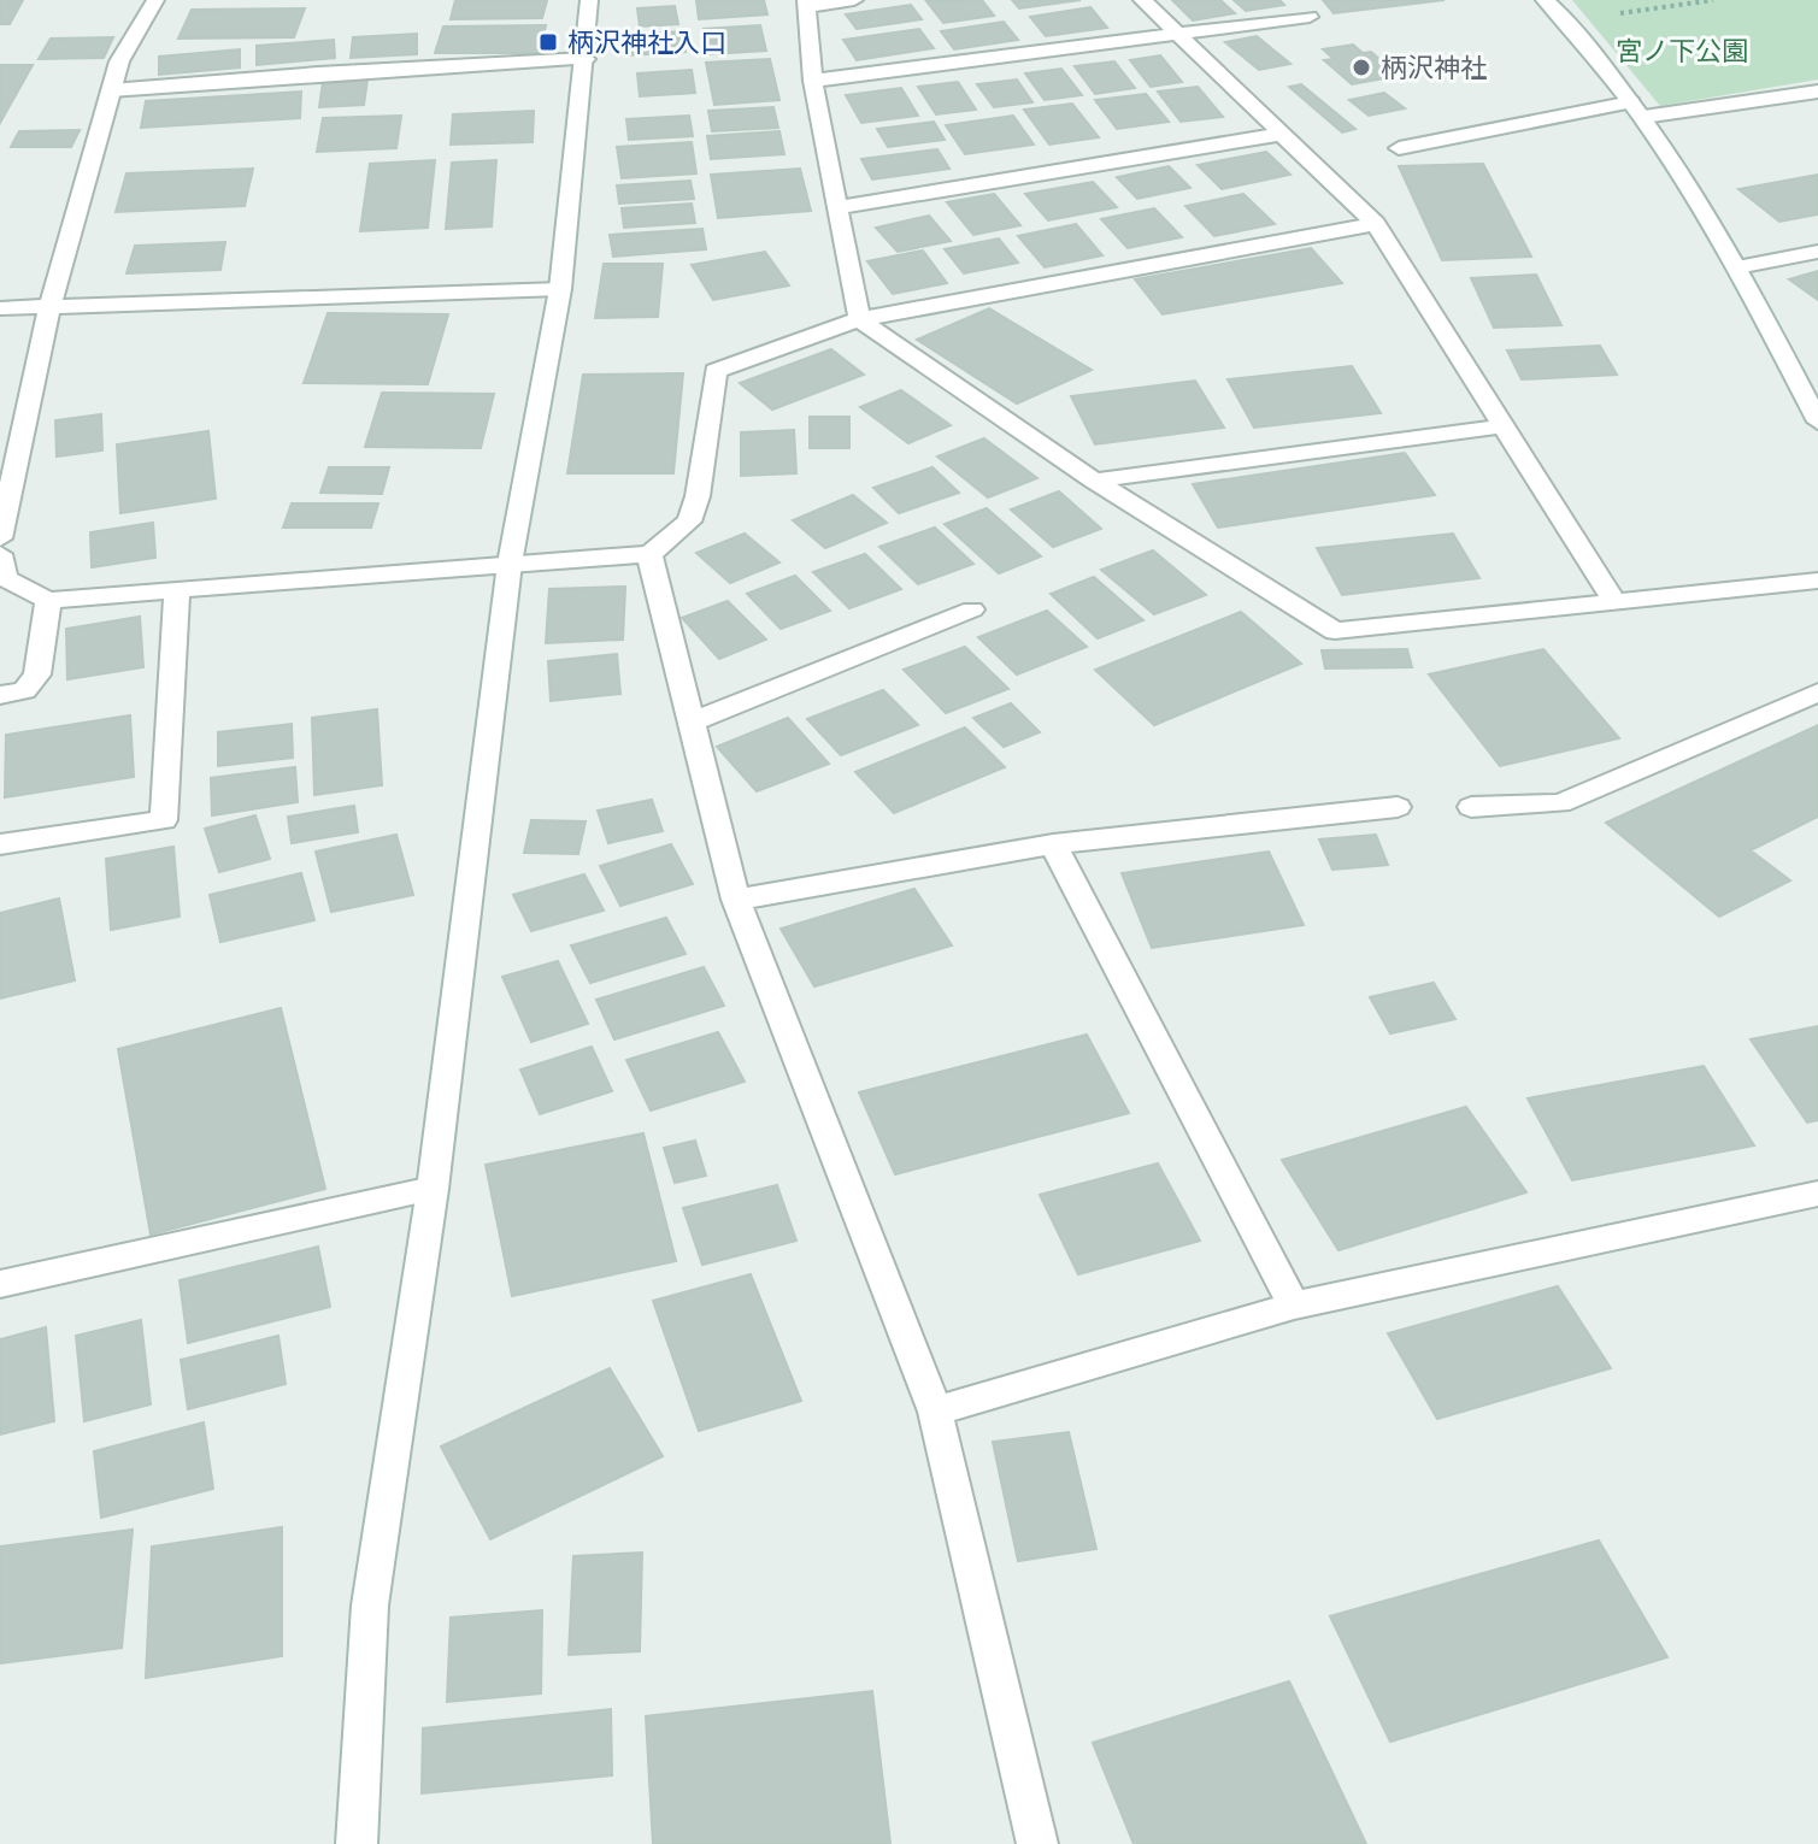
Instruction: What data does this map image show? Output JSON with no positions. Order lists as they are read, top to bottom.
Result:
{
  "parks": ["宮ノ下公園"],
  "places": {
    "transit": ["柄沢神社入口"],
    "other": ["柄沢神社"]
  }
}
